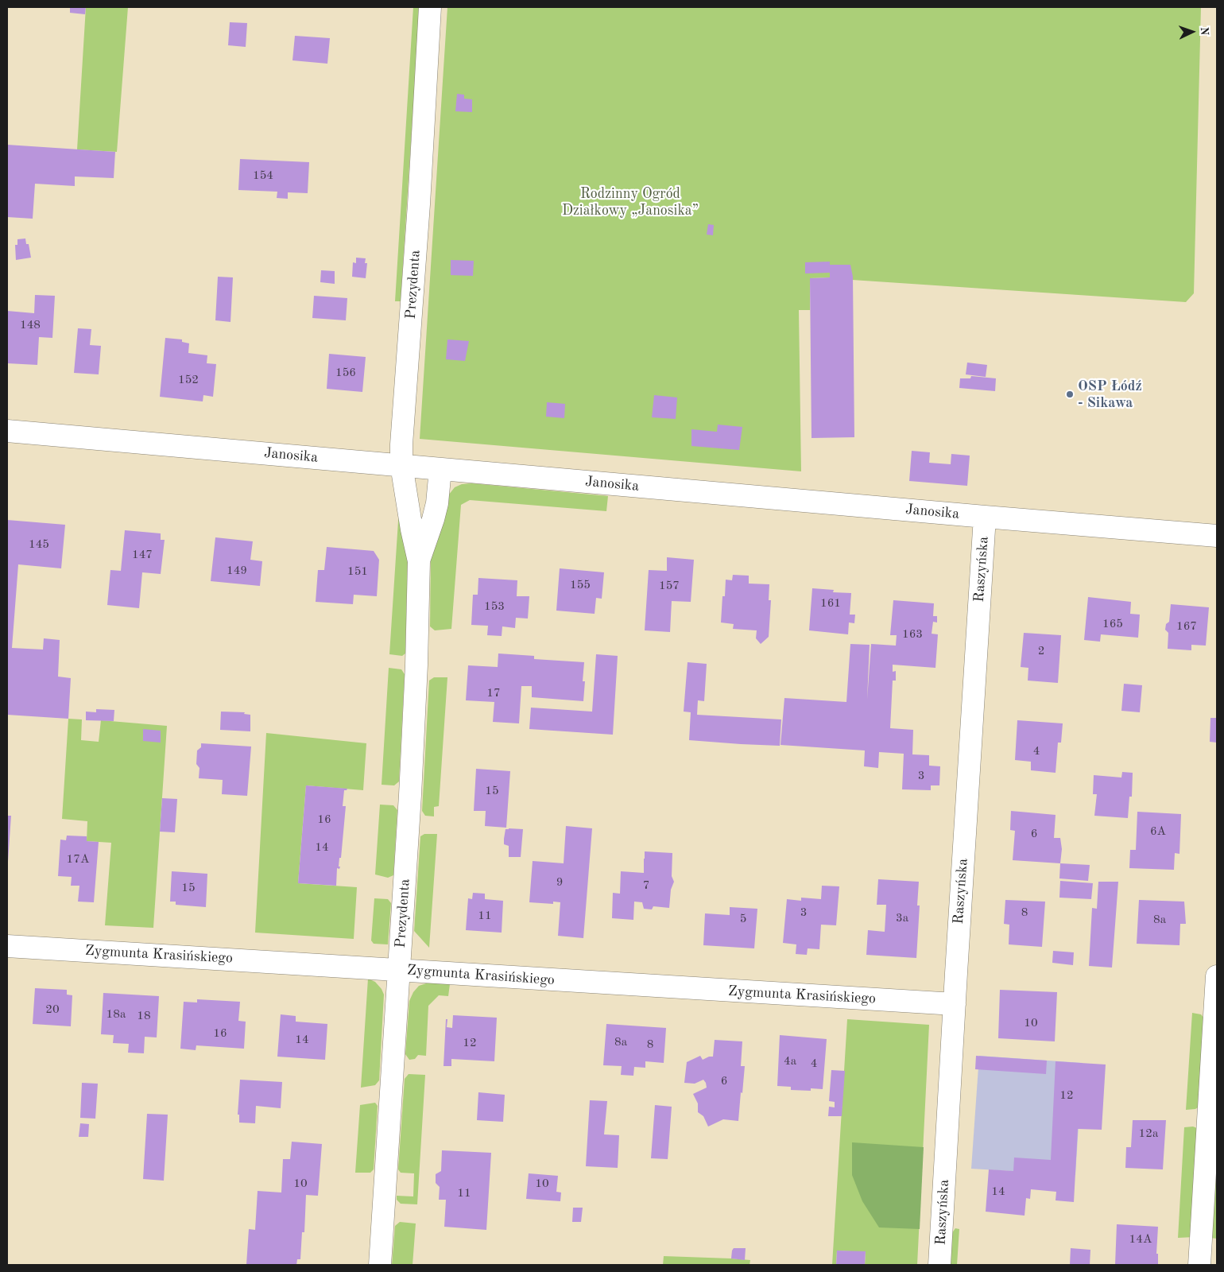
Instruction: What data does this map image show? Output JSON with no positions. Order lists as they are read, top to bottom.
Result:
{
  "streets": {
    "street": [
      "Prezydenta",
      "Janosika",
      "Raszyńska",
      "Zygmunta Krasińskiego"
    ]
  },
  "crossings": [
    ["Prezydenta", "Janosika"],
    ["Prezydenta", "Zygmunta Krasińskiego"],
    ["Janosika", "Raszyńska"],
    ["Raszyńska", "Zygmunta Krasińskiego"]
  ],
  "parks": ["Rodzinny Ogród Działkowy „Janosika”"],
  "places": ["OSP Łódź - Sikawa"],
  "house_numbers": [
    "154",
    "148",
    "156",
    "152",
    "145",
    "147",
    "149",
    "151",
    "155",
    "157",
    "161",
    "153",
    "165",
    "167",
    "163",
    "2",
    "17",
    "4",
    "3",
    "15",
    "16",
    "6A",
    "6",
    "14",
    "17A",
    "9",
    "7",
    "15",
    "3",
    "8",
    "11",
    "3a",
    "5",
    "8a",
    "20",
    "18a",
    "18",
    "10",
    "16",
    "14",
    "8a",
    "12",
    "8",
    "4a",
    "4",
    "6",
    "12",
    "12a",
    "10",
    "10",
    "14",
    "11",
    "14A"
  ],
  "north": "right"
}
